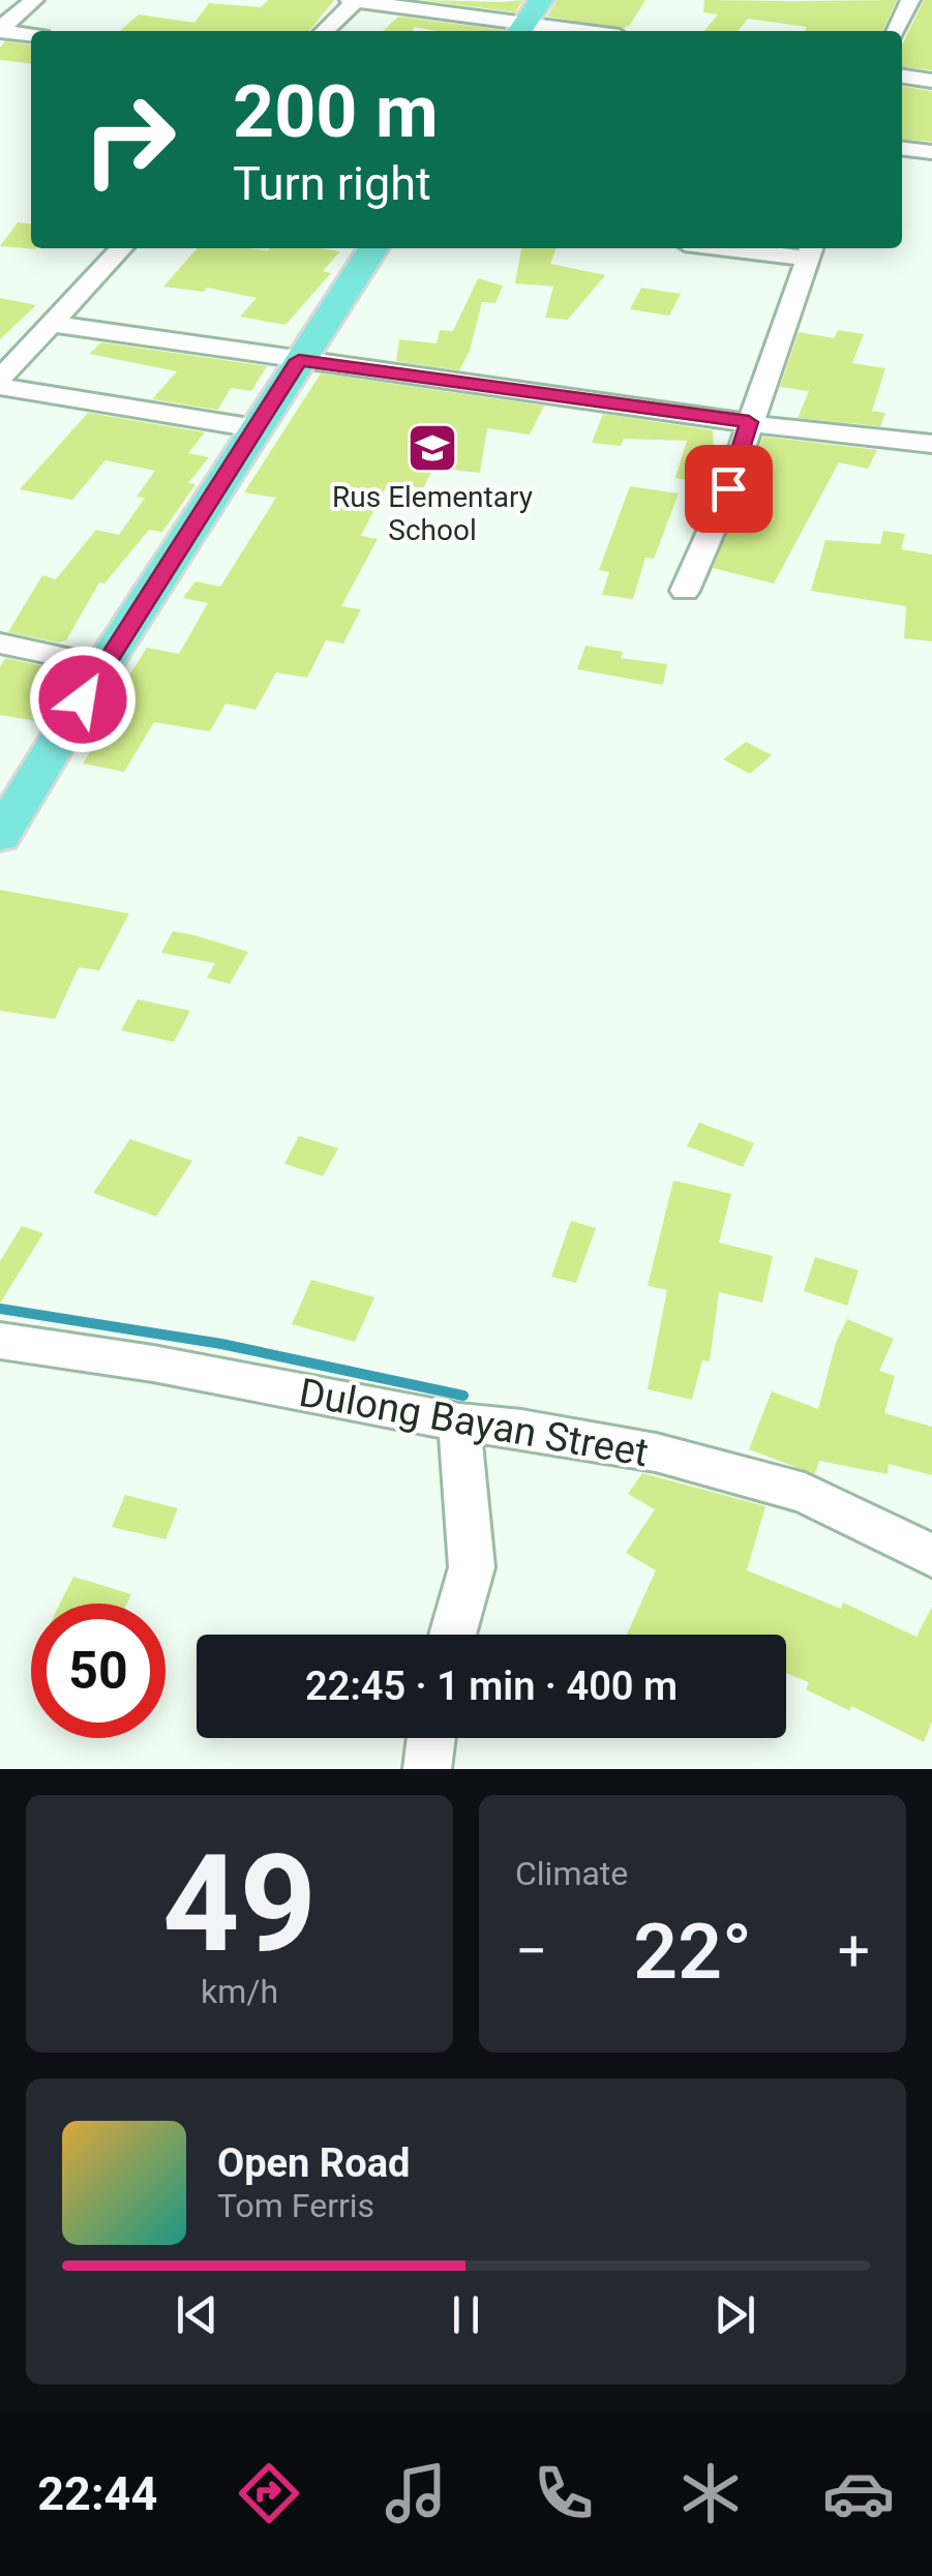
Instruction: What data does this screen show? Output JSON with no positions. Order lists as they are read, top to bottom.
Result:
{
  "streets": {
    "street": ["Dulong Bayan Street"]
  },
  "places": {
    "school or university": ["Rus Elementary School"]
  },
  "page": {
    "turn": ["200 m", "Turn right"],
    "limit": "50",
    "trip": "22:45 · 1 min · 400 m",
    "tile": [
      ["49", "km/h"],
      "Climate"
    ],
    "heat": ["−", "22°", "+"],
    "song": ["Open Road", "Tom Ferris"],
    "tabs": "22:44"
  }
}
